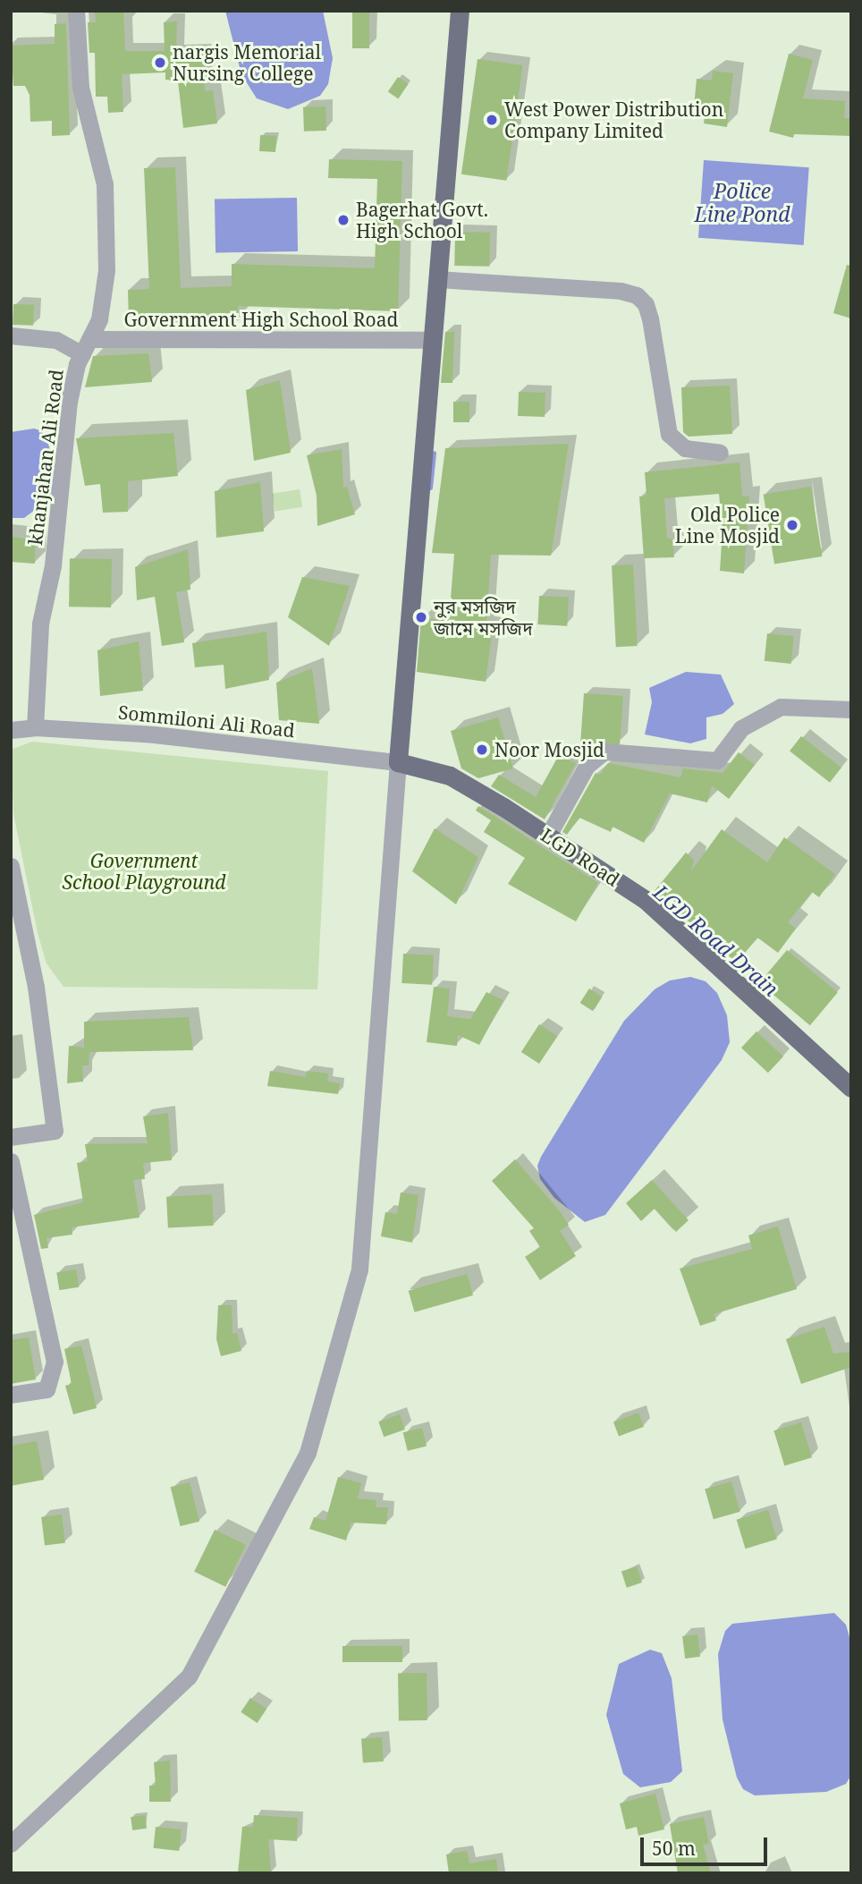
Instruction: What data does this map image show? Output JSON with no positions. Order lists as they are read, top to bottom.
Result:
{
  "streets": {
    "main road": ["LGD Road"],
    "street": ["Government High School Road", "khanjahan Ali Road", "Sommiloni Ali Road"]
  },
  "crossings": [
    ["Government High School Road", "khanjahan Ali Road"],
    ["khanjahan Ali Road", "Sommiloni Ali Road"],
    ["Sommiloni Ali Road", "LGD Road"]
  ],
  "water": ["Police Line Pond", "LGD Road Drain"],
  "parks": ["Government School Playground"],
  "places": [
    "nargis Memorial Nursing College",
    "West Power Distribution Company Limited",
    "Bagerhat Govt. High School",
    "Old Police Line Mosjid",
    "নুর মসজিদ জামে মসজিদ",
    "Noor Mosjid"
  ],
  "scale_bar": "50 m"
}
